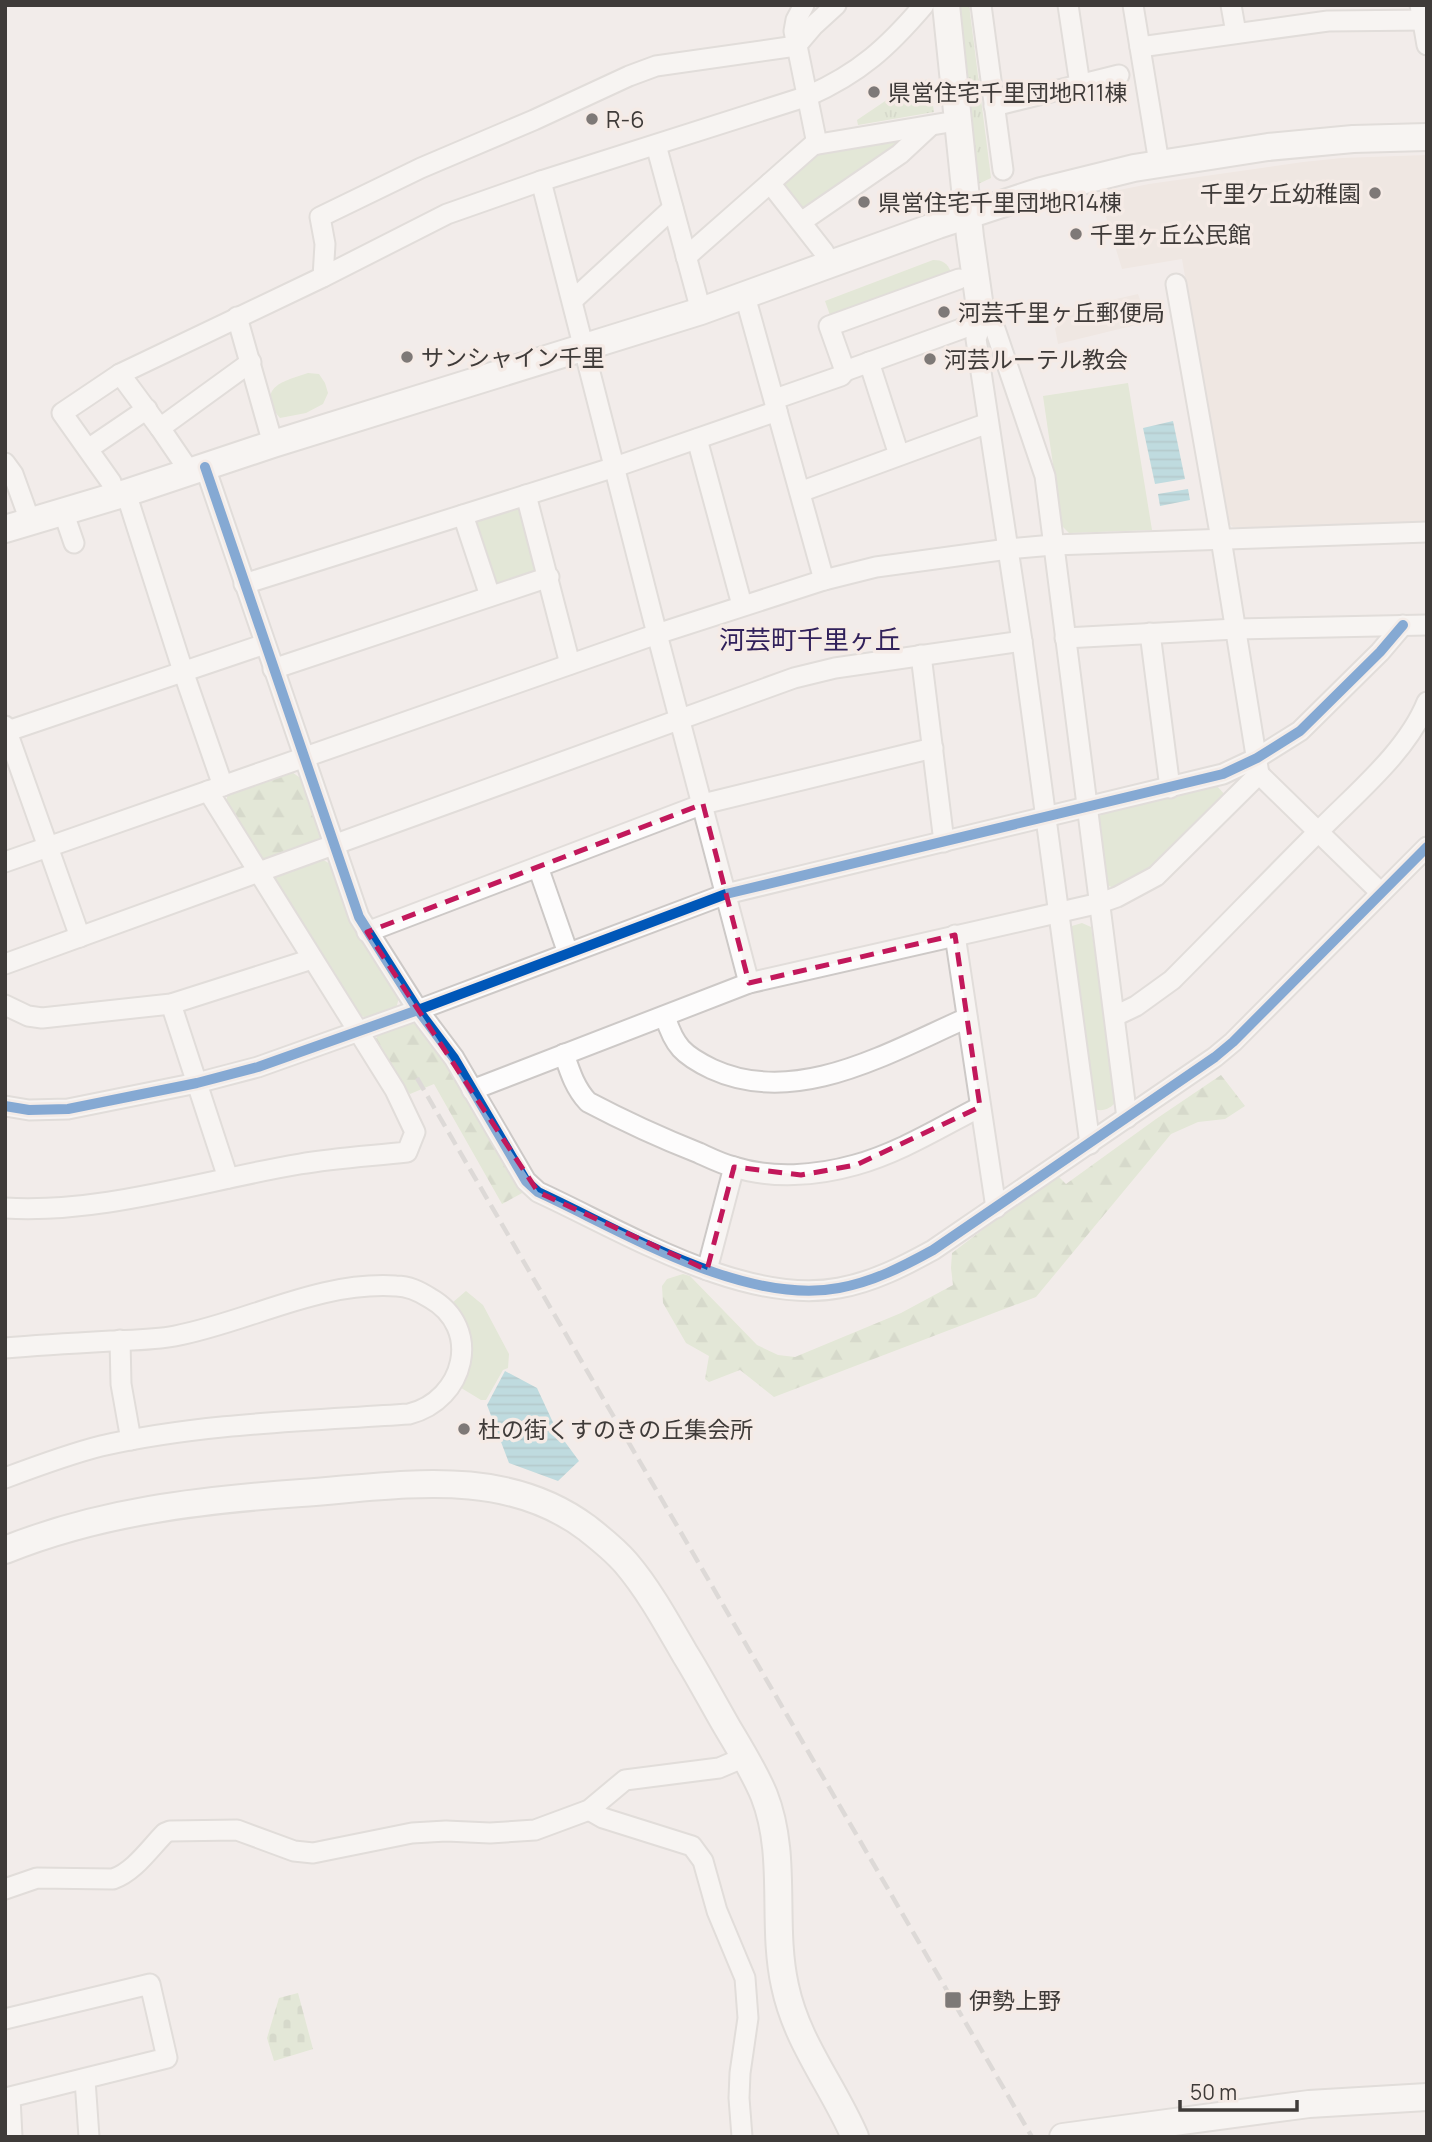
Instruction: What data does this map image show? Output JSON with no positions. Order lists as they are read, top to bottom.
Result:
{
  "districts": ["河芸町千里ヶ丘"],
  "places": {
    "other": [
      "県営住宅千里団地R11棟",
      "R-6",
      "千里ケ丘幼稚園",
      "県営住宅千里団地R14棟",
      "千里ヶ丘公民館",
      "河芸千里ヶ丘郵便局",
      "サンシャイン千里",
      "河芸ルーテル教会",
      "杜の街くすのきの丘集会所"
    ],
    "transit": ["伊勢上野"]
  },
  "scale_bar": "50 m"
}
